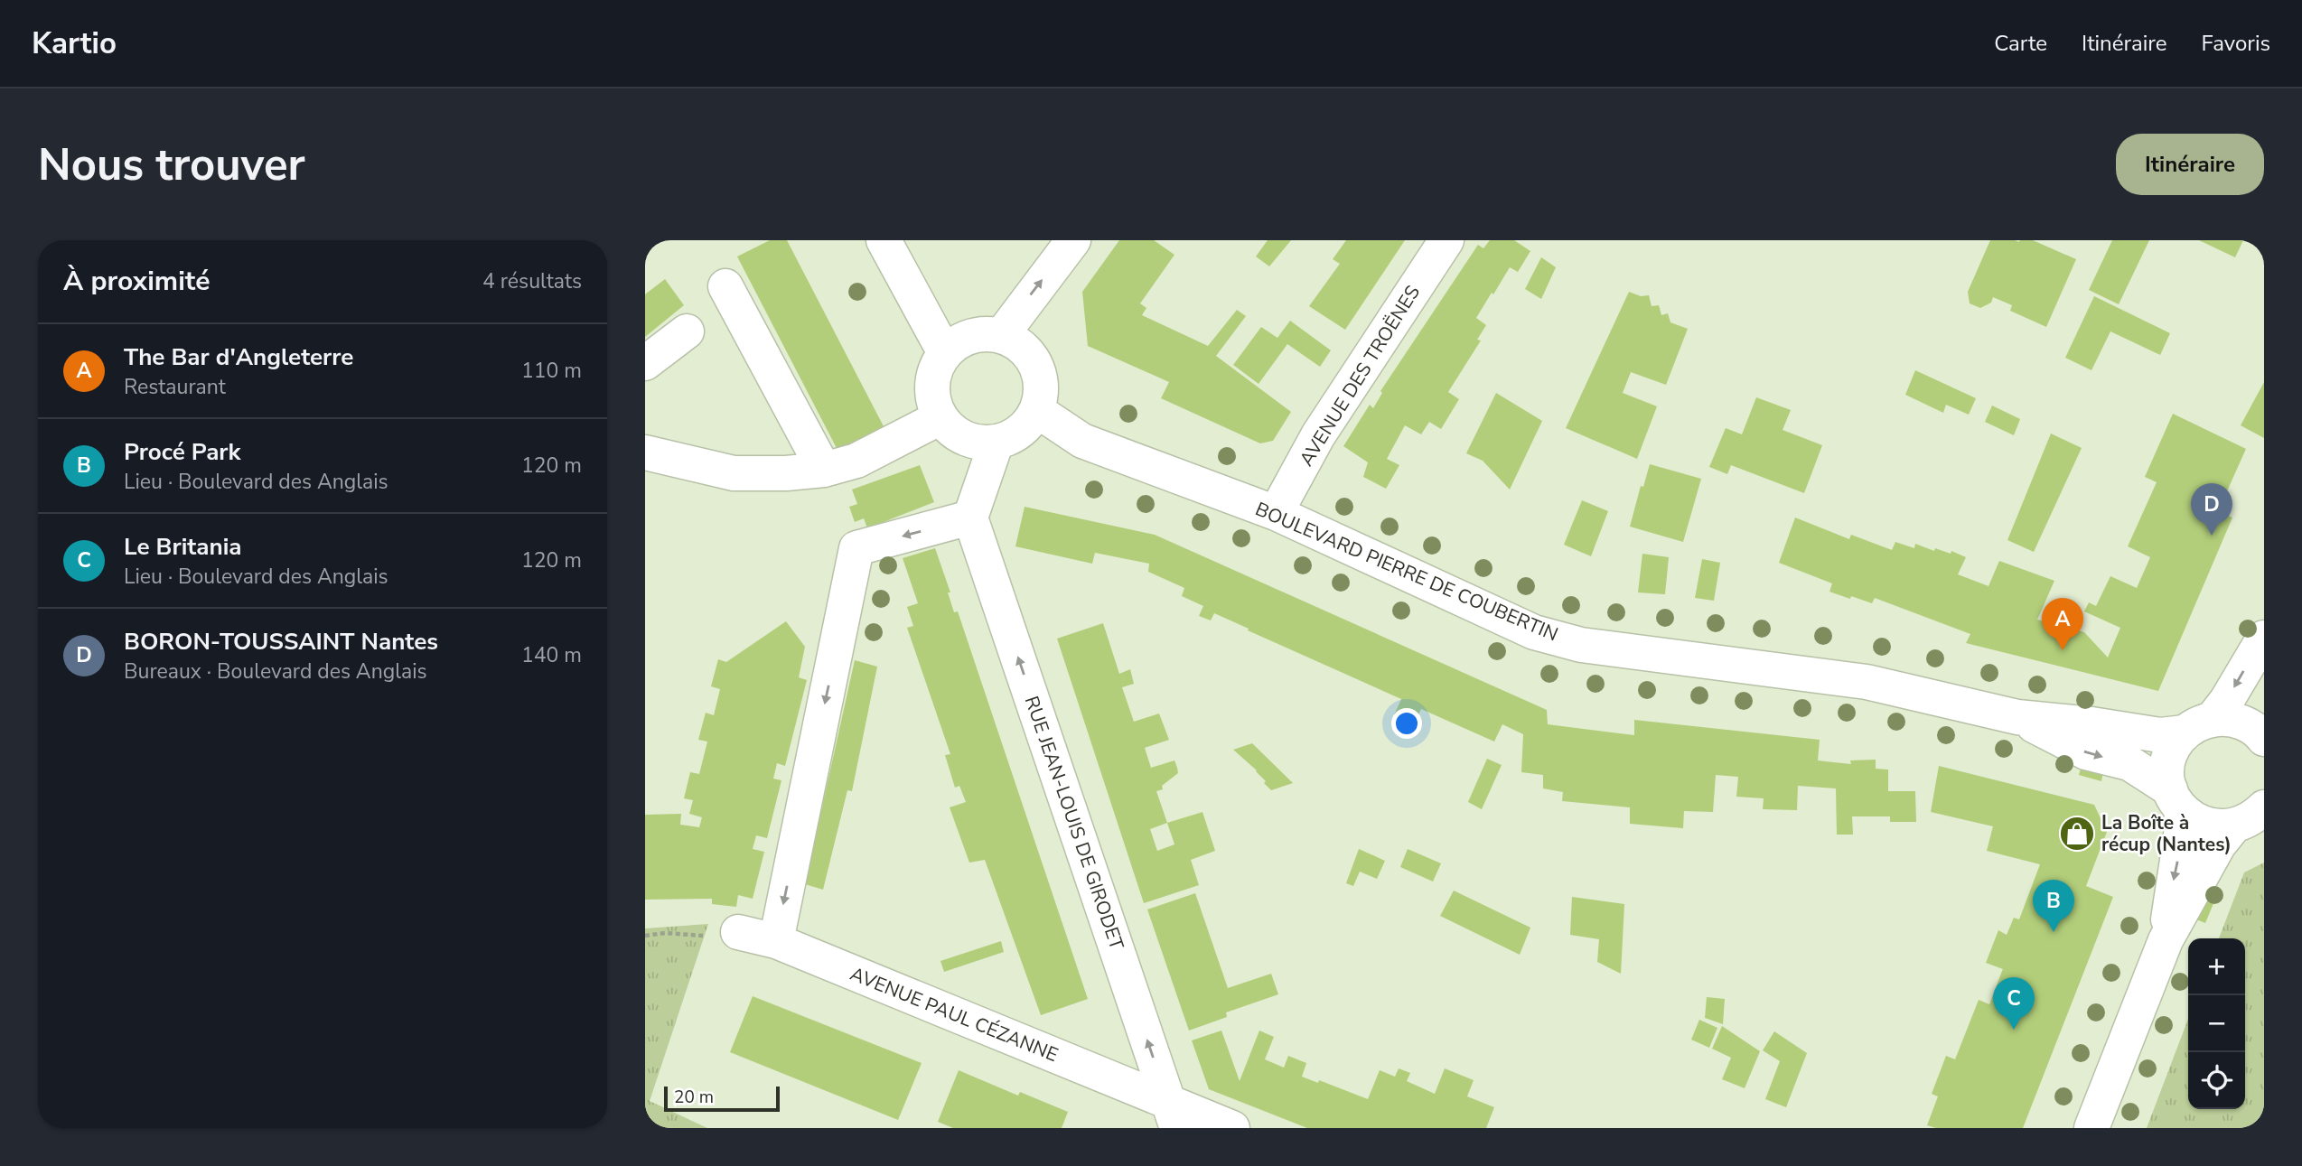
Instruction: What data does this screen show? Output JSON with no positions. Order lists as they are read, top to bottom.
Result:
{
  "streets": {
    "street": [
      "AVENUE DES TROËNES",
      "BOULEVARD PIERRE DE COUBERTIN",
      "RUE JEAN-LOUIS DE GIRODET",
      "AVENUE PAUL CÉZANNE"
    ]
  },
  "crossings": [
    ["AVENUE DES TROËNES", "BOULEVARD PIERRE DE COUBERTIN"],
    ["RUE JEAN-LOUIS DE GIRODET", "AVENUE PAUL CÉZANNE"]
  ],
  "one_way": ["RUE JEAN-LOUIS DE GIRODET"],
  "places": {
    "shop": ["La Boîte à récup (Nantes)"]
  },
  "scale_bar": "20 m",
  "page": {
    "header": "Kartio",
    "nav": ["Carte", "Itinéraire", "Favoris"],
    "buttons": "Itinéraire",
    "title": "Nous trouver",
    "heading": ["À proximité", "4 résultats"],
    "list": [
      {
        "mark": "A",
        "name": "The Bar d'Angleterre",
        "note": "Restaurant",
        "value": "110 m"
      },
      {
        "mark": "B",
        "name": "Procé Park",
        "note": "Lieu · Boulevard des Anglais",
        "value": "120 m"
      },
      {
        "mark": "C",
        "name": "Le Britania",
        "note": "Lieu · Boulevard des Anglais",
        "value": "120 m"
      },
      {
        "mark": "D",
        "name": "BORON-TOUSSAINT Nantes",
        "note": "Bureaux · Boulevard des Anglais",
        "value": "140 m"
      }
    ],
    "pins": [
      "D",
      "A",
      "B",
      "C"
    ],
    "map_buttons": ["+", "−"],
    "scale": "20 m"
  }
}
